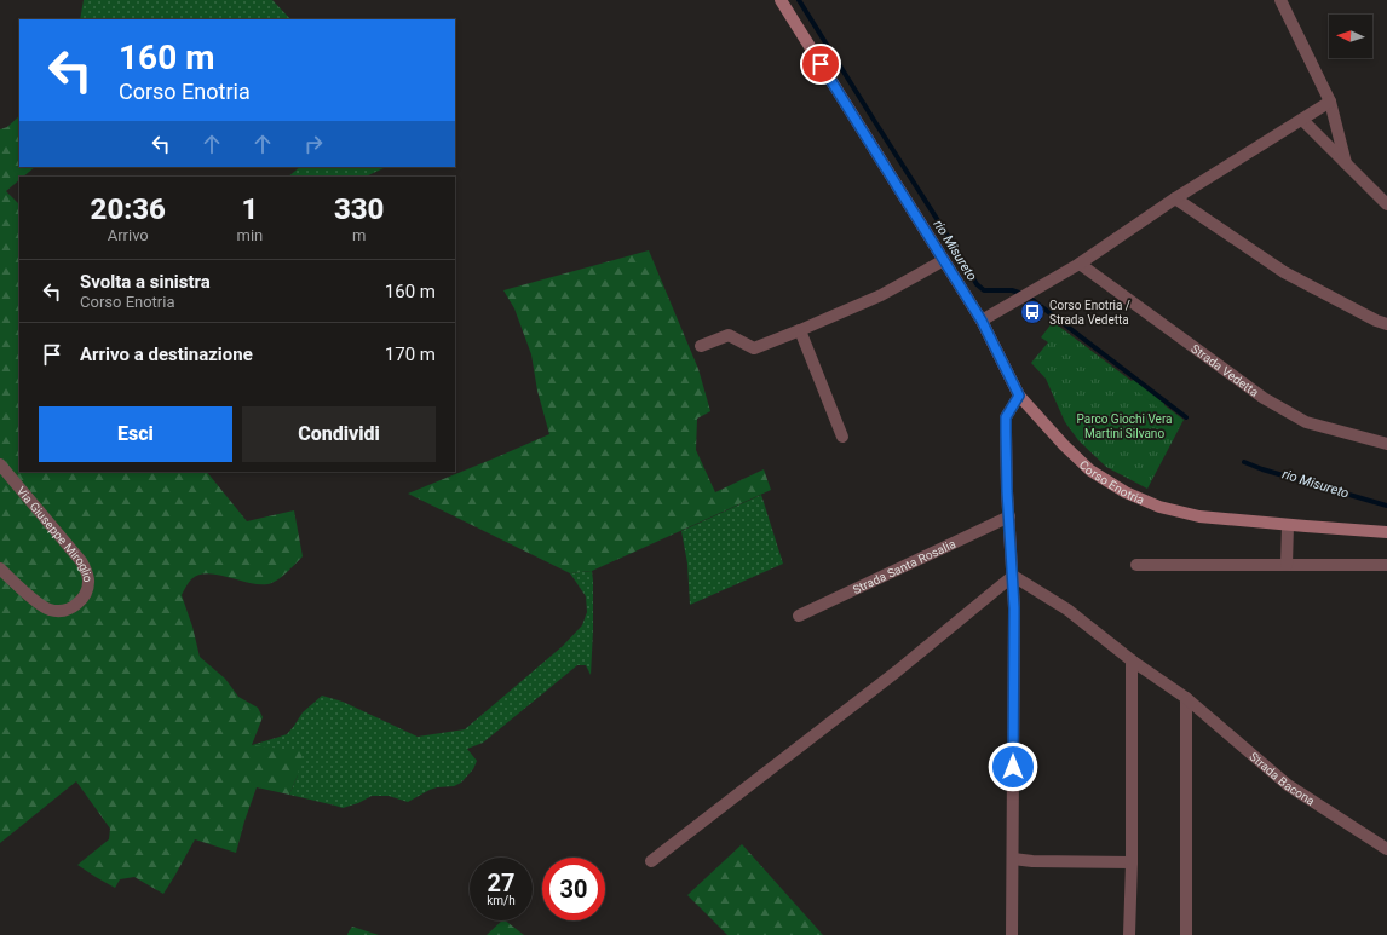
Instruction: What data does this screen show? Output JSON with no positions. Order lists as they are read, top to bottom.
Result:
{
  "streets": {
    "main road": ["Corso Enotria"],
    "street": [
      "Strada Vedetta",
      "Via Giuseppe Miroglio",
      "Strada Santa Rosalia",
      "Strada Bacona"
    ]
  },
  "water": ["rio Misureto"],
  "parks": ["Parco Giochi Vera Martini Silvano"],
  "places": {
    "bus stop": ["Corso Enotria / Strada Vedetta"]
  },
  "north": "left",
  "page": {
    "turn": ["160 m", "Corso Enotria"],
    "eta": [
      "20:36",
      "Arrivo",
      "1",
      "min",
      "330",
      "m"
    ],
    "list": [
      {
        "name": "Svolta a sinistra",
        "note": "Corso Enotria",
        "value": "160 m"
      },
      {
        "name": "Arrivo a destinazione",
        "value": "170 m"
      }
    ],
    "buttons": ["Esci", "Condividi"],
    "speed": "27 km/h",
    "limit": "30"
  }
}
